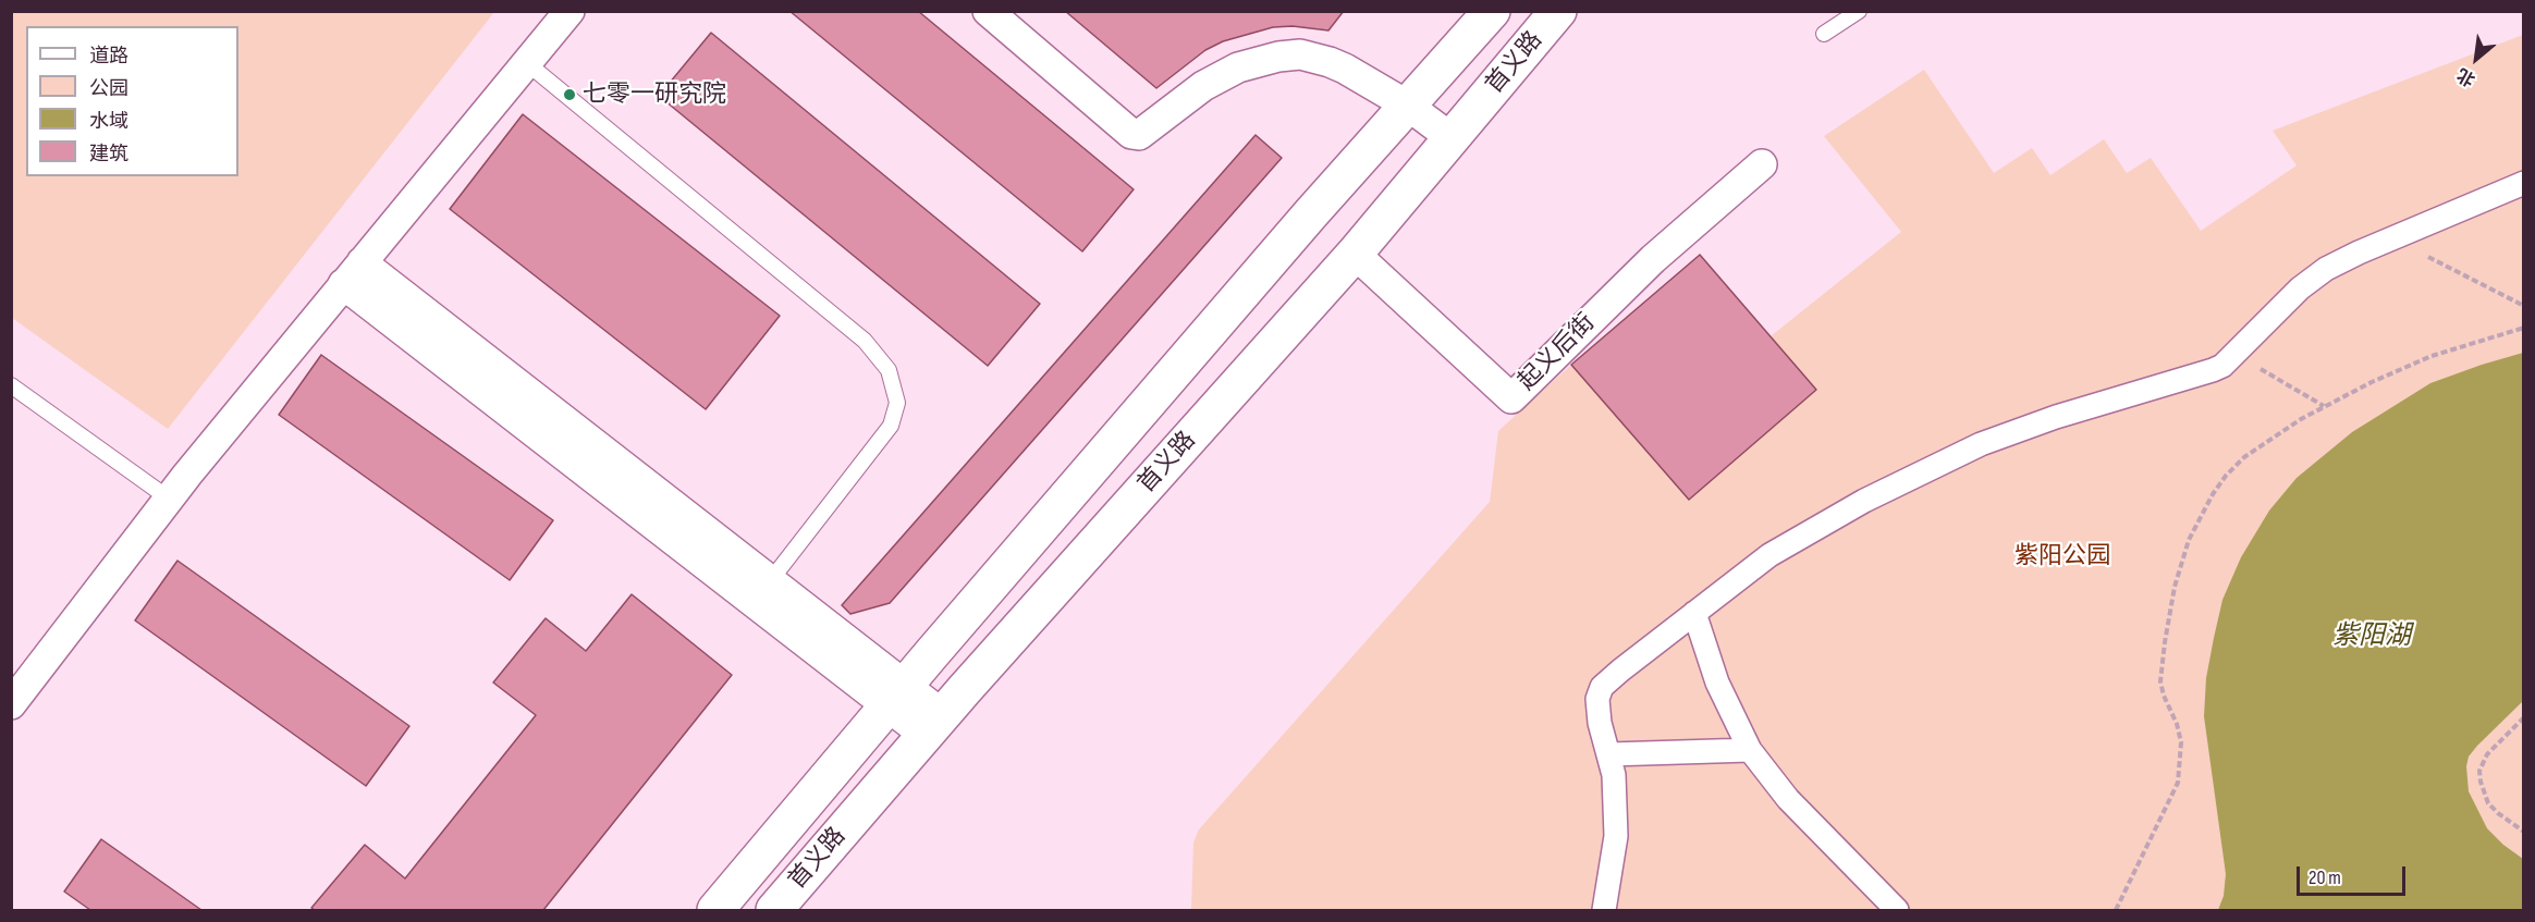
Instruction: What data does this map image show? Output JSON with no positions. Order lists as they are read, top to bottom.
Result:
{
  "streets": {
    "main road": ["首义路"],
    "street": ["起义后街"]
  },
  "crossings": [
    ["首义路", "起义后街"]
  ],
  "water": ["紫阳湖"],
  "parks": ["紫阳公园"],
  "places": ["七零一研究院"],
  "legend": [
    "道路",
    "公园",
    "水域",
    "建筑"
  ],
  "scale_bar": "20 m",
  "north": "bottom left"
}
